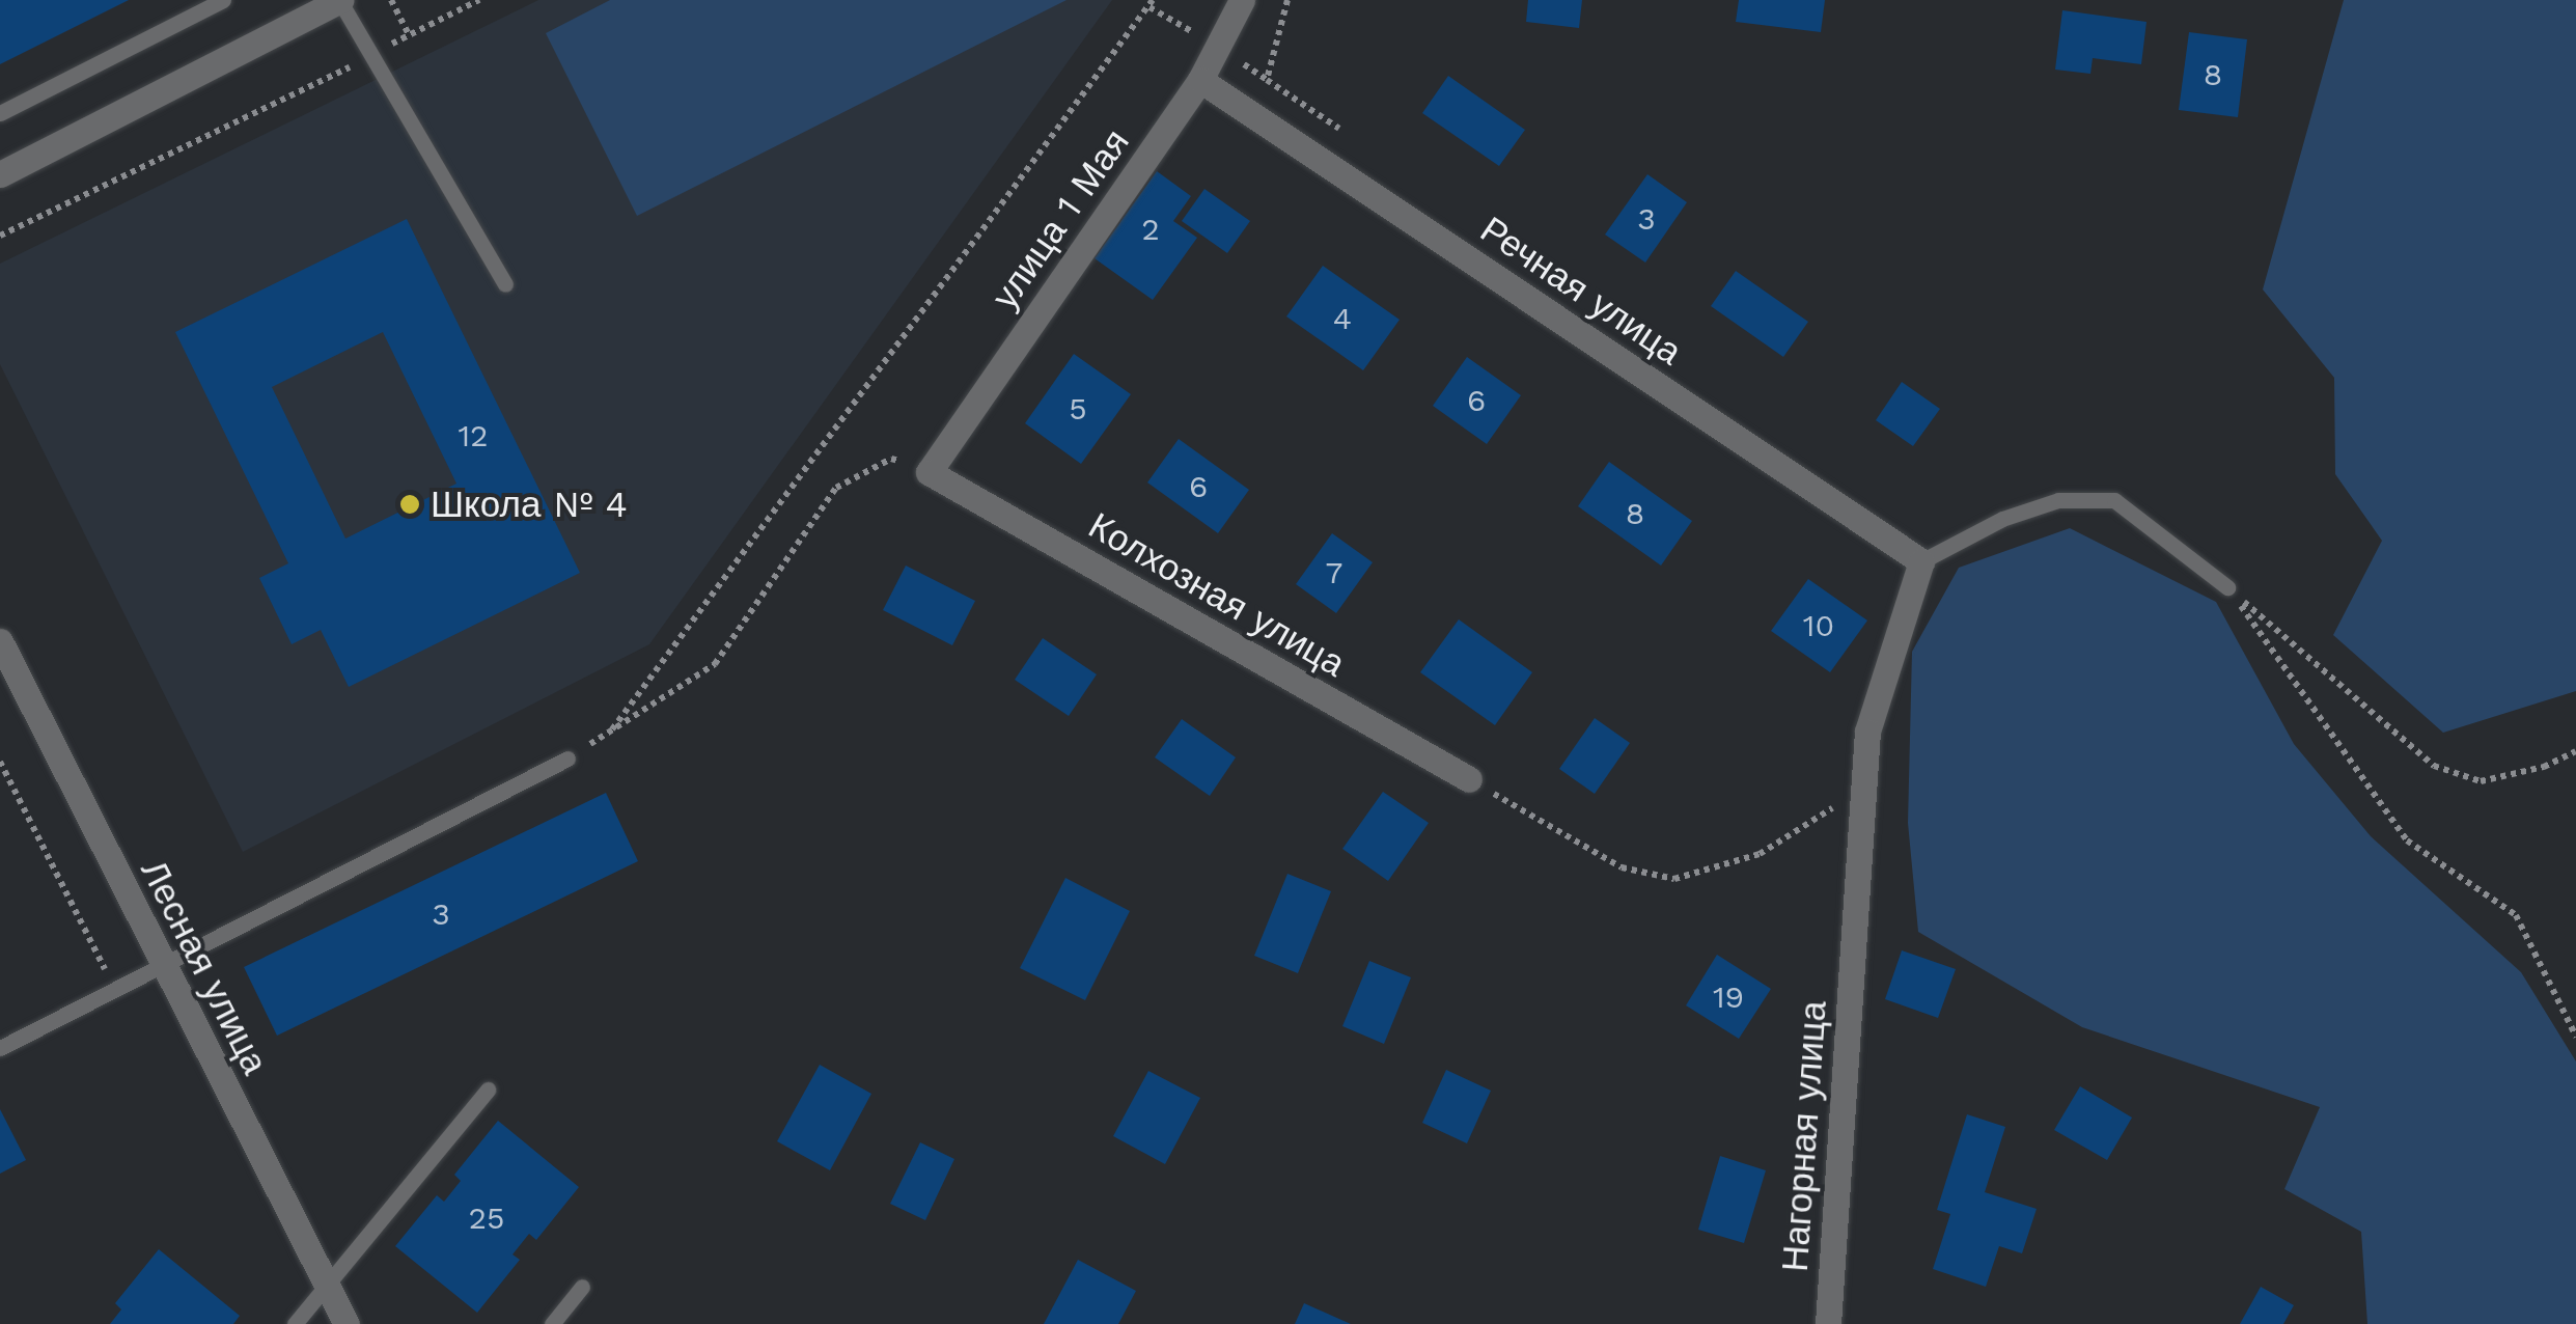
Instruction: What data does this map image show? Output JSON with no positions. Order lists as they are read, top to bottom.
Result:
{
  "streets": {
    "street": [
      "улица 1 Мая",
      "Речная улица",
      "Колхозная улица",
      "Лесная улица",
      "Нагорная улица"
    ]
  },
  "crossings": [
    ["улица 1 Мая", "Речная улица"],
    ["улица 1 Мая", "Колхозная улица"],
    ["Речная улица", "Нагорная улица"]
  ],
  "places": ["Школа № 4"],
  "house_numbers": [
    "8",
    "3",
    "2",
    "4",
    "6",
    "5",
    "12",
    "6",
    "8",
    "7",
    "10",
    "3",
    "19",
    "25"
  ]
}
